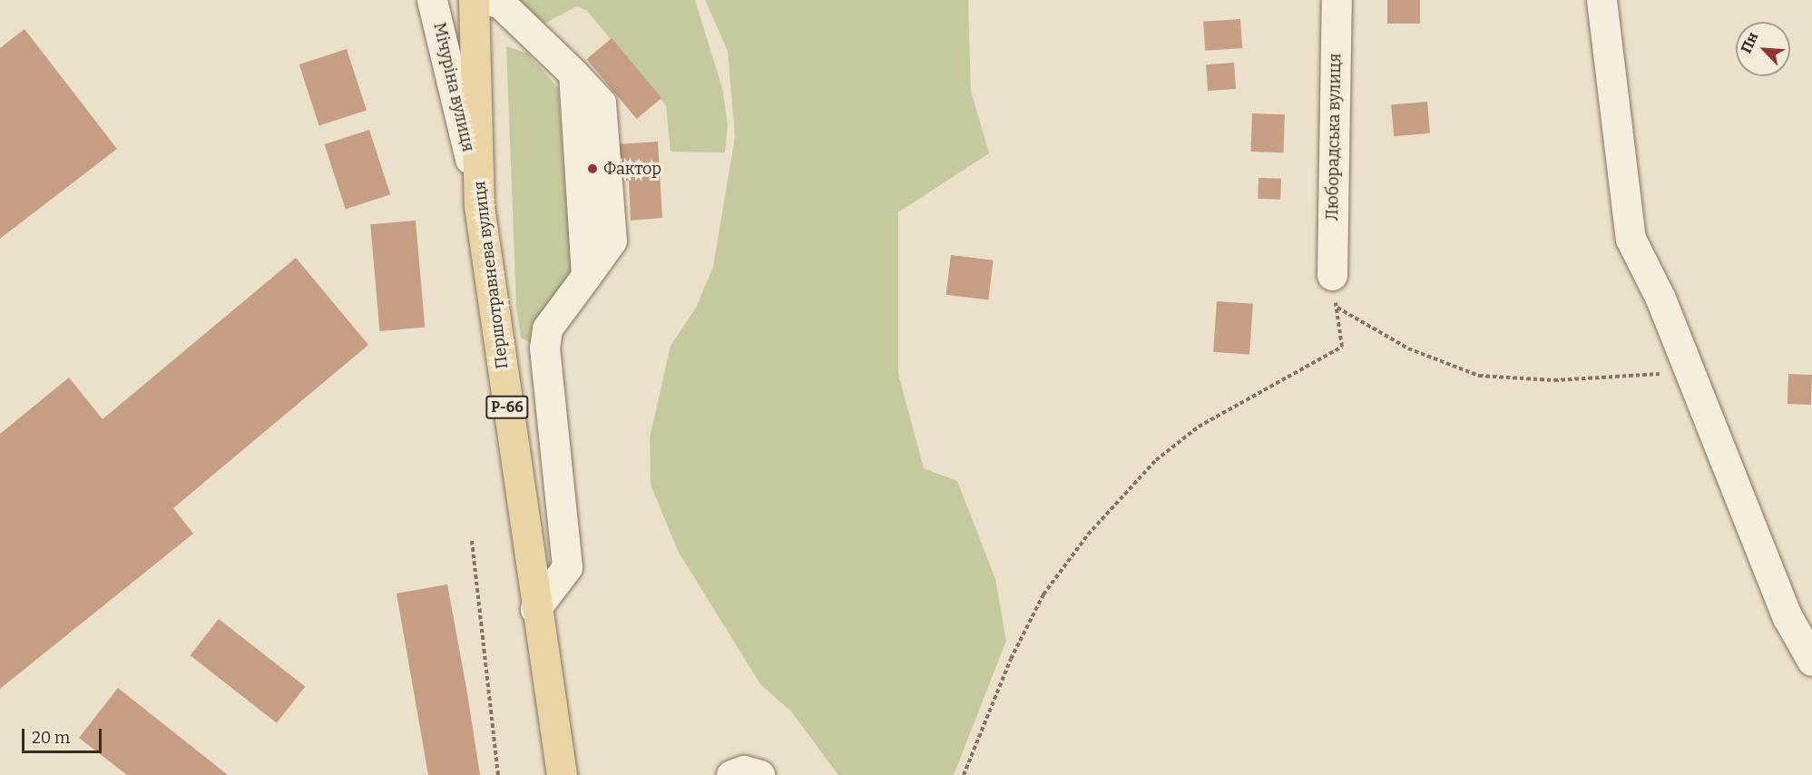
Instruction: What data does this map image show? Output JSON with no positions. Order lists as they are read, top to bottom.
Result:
{
  "streets": {
    "main road": ["Першотравнева вулиця", "Р-66"],
    "street": ["Мічуріна вулиця", "Люборадська вулиця"]
  },
  "crossings": [
    ["Мічуріна вулиця", "Першотравнева вулиця"]
  ],
  "places": ["Фактор"],
  "scale_bar": "20 m",
  "north": "top left"
}
